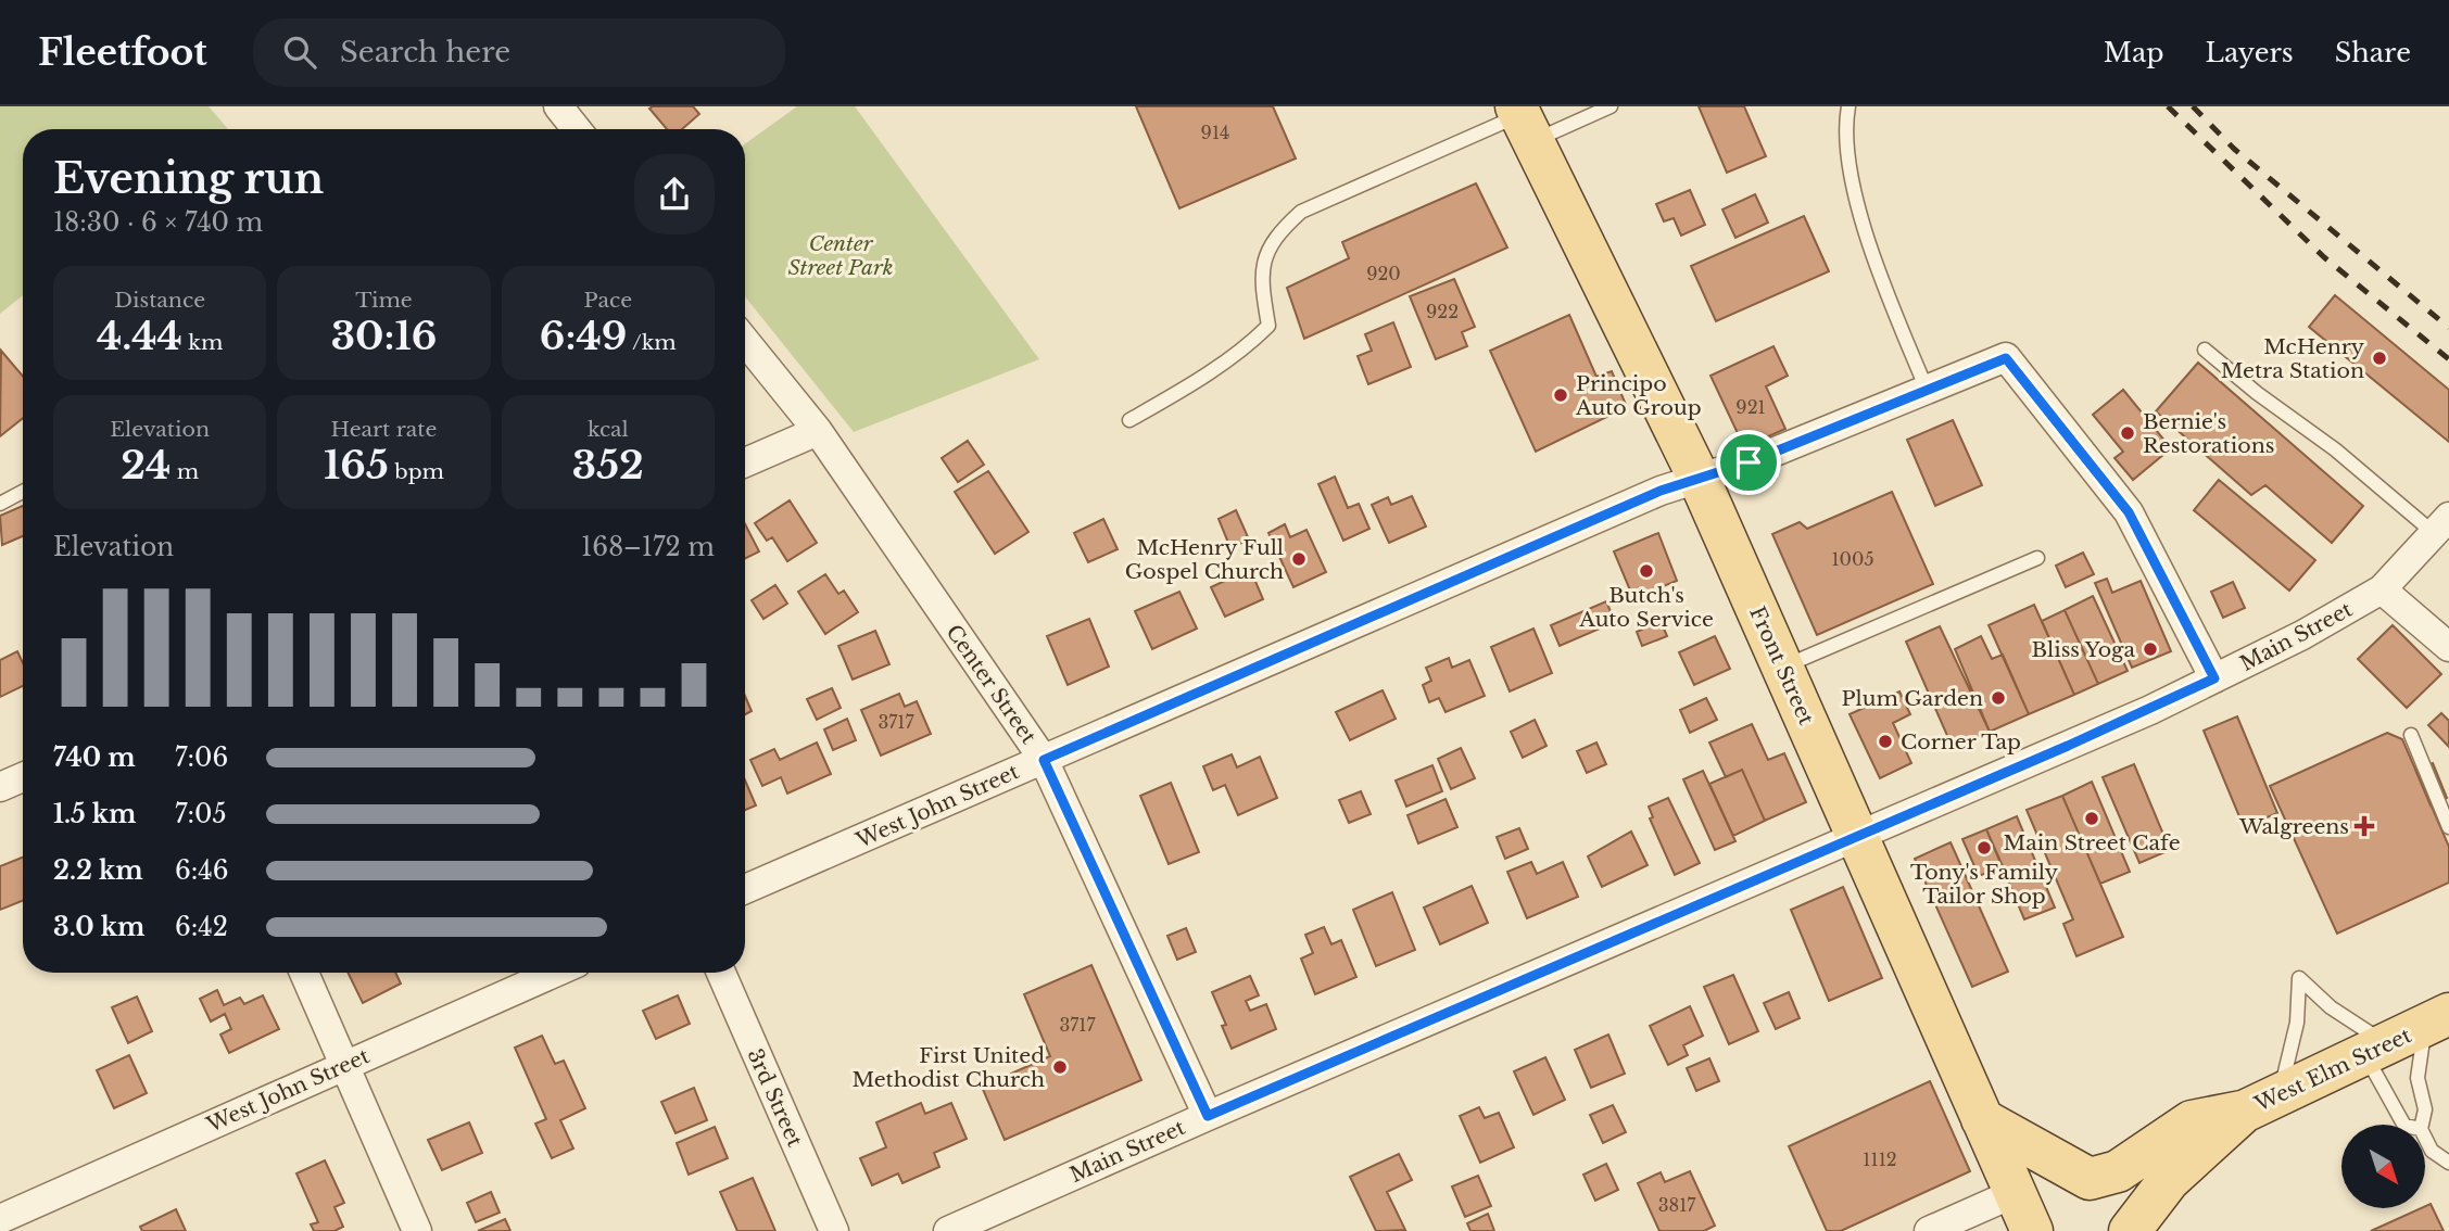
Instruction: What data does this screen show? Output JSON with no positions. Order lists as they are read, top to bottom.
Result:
{
  "streets": {
    "main road": ["Front Street", "West Elm Street"],
    "street": [
      "Main Street",
      "Center Street",
      "West John Street",
      "3rd Street"
    ]
  },
  "crossings": [
    ["Main Street", "Front Street"],
    ["Main Street", "Center Street"],
    ["Main Street", "West John Street"],
    ["Front Street", "West John Street"],
    ["Center Street", "West John Street"]
  ],
  "parks": ["Center Street Park"],
  "places": {
    "other": [
      "McHenry Metra Station",
      "Principo Auto Group",
      "Bernie's Restorations",
      "McHenry Full Gospel Church",
      "Butch's Auto Service",
      "Bliss Yoga",
      "Plum Garden",
      "Corner Tap",
      "Main Street Cafe",
      "Tony's Family Tailor Shop",
      "First United Methodist Church"
    ],
    "health": ["Walgreens"]
  },
  "house_numbers": [
    "914",
    "920",
    "922",
    "921",
    "1005",
    "3717",
    "3717",
    "1112",
    "3817"
  ],
  "north": "bottom right",
  "page": {
    "header": "Fleetfoot",
    "search": "Search here",
    "nav": ["Map", "Layers", "Share"],
    "heading": ["Evening run", "18:30 · 6 × 740 m"],
    "stats": [
      ["Distance", "4.44 km"],
      ["Time", "30:16"],
      ["Pace", "6:49 /km"],
      ["Elevation", "24 m"],
      ["Heart rate", "165 bpm"],
      ["kcal", "352"]
    ],
    "chart": ["Elevation", "168–172 m"],
    "list": [
      {
        "name": "740 m",
        "note": "7:06"
      },
      {
        "name": "1.5 km",
        "note": "7:05"
      },
      {
        "name": "2.2 km",
        "note": "6:46"
      },
      {
        "name": "3.0 km",
        "note": "6:42"
      }
    ]
  }
}
